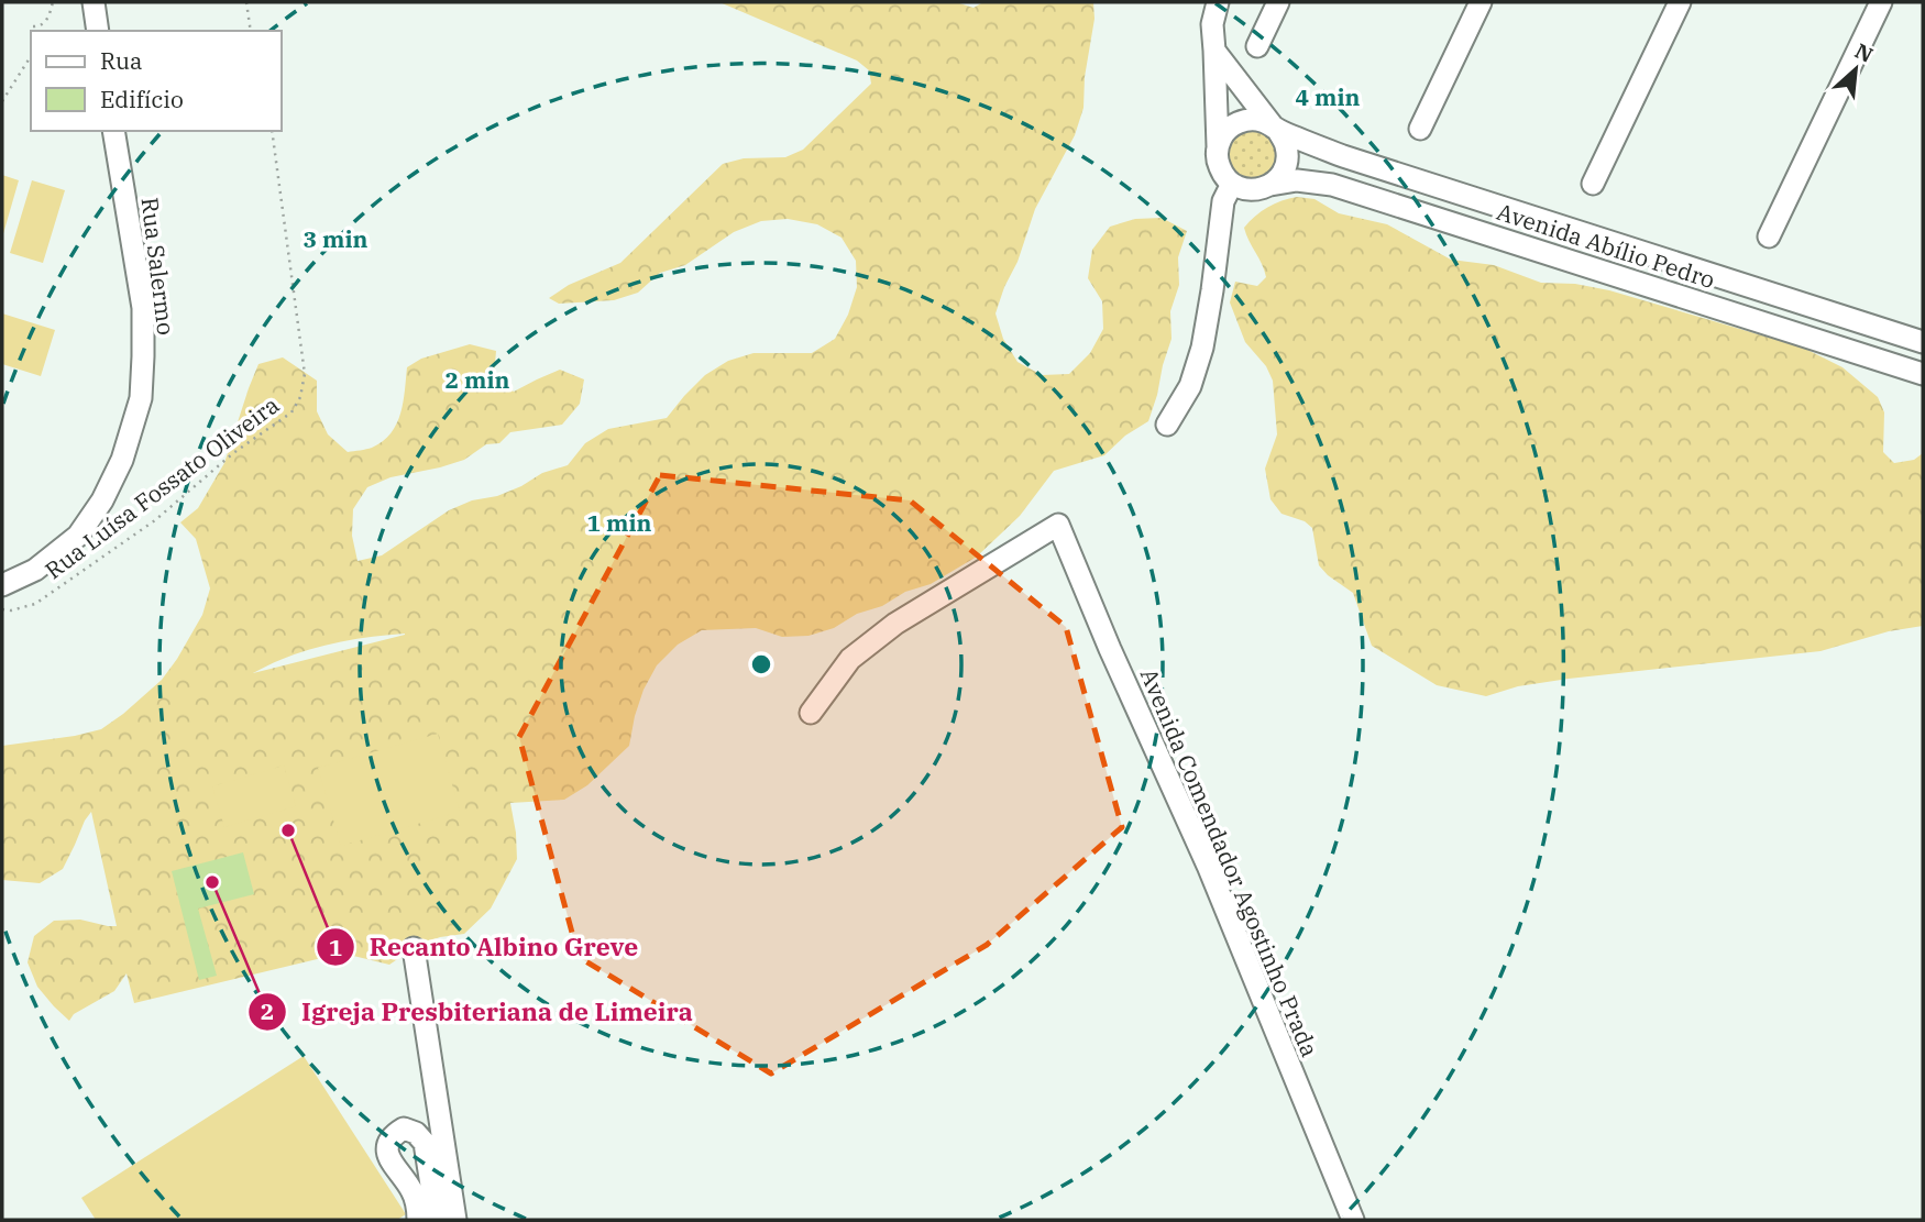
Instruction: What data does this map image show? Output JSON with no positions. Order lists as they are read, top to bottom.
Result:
{
  "streets": {
    "street": ["Avenida Abílio Pedro", "Rua Salermo", "Avenida Comendador Agostinho Prada"],
    "path": ["Rua Luísa Fossato Oliveira"]
  },
  "places": ["Recanto Albino Greve", "Igreja Presbiteriana de Limeira"],
  "legend": ["Rua", "Edifício"],
  "north": "top right",
  "rings": [
    "4 min",
    "3 min",
    "2 min",
    "1 min"
  ]
}
